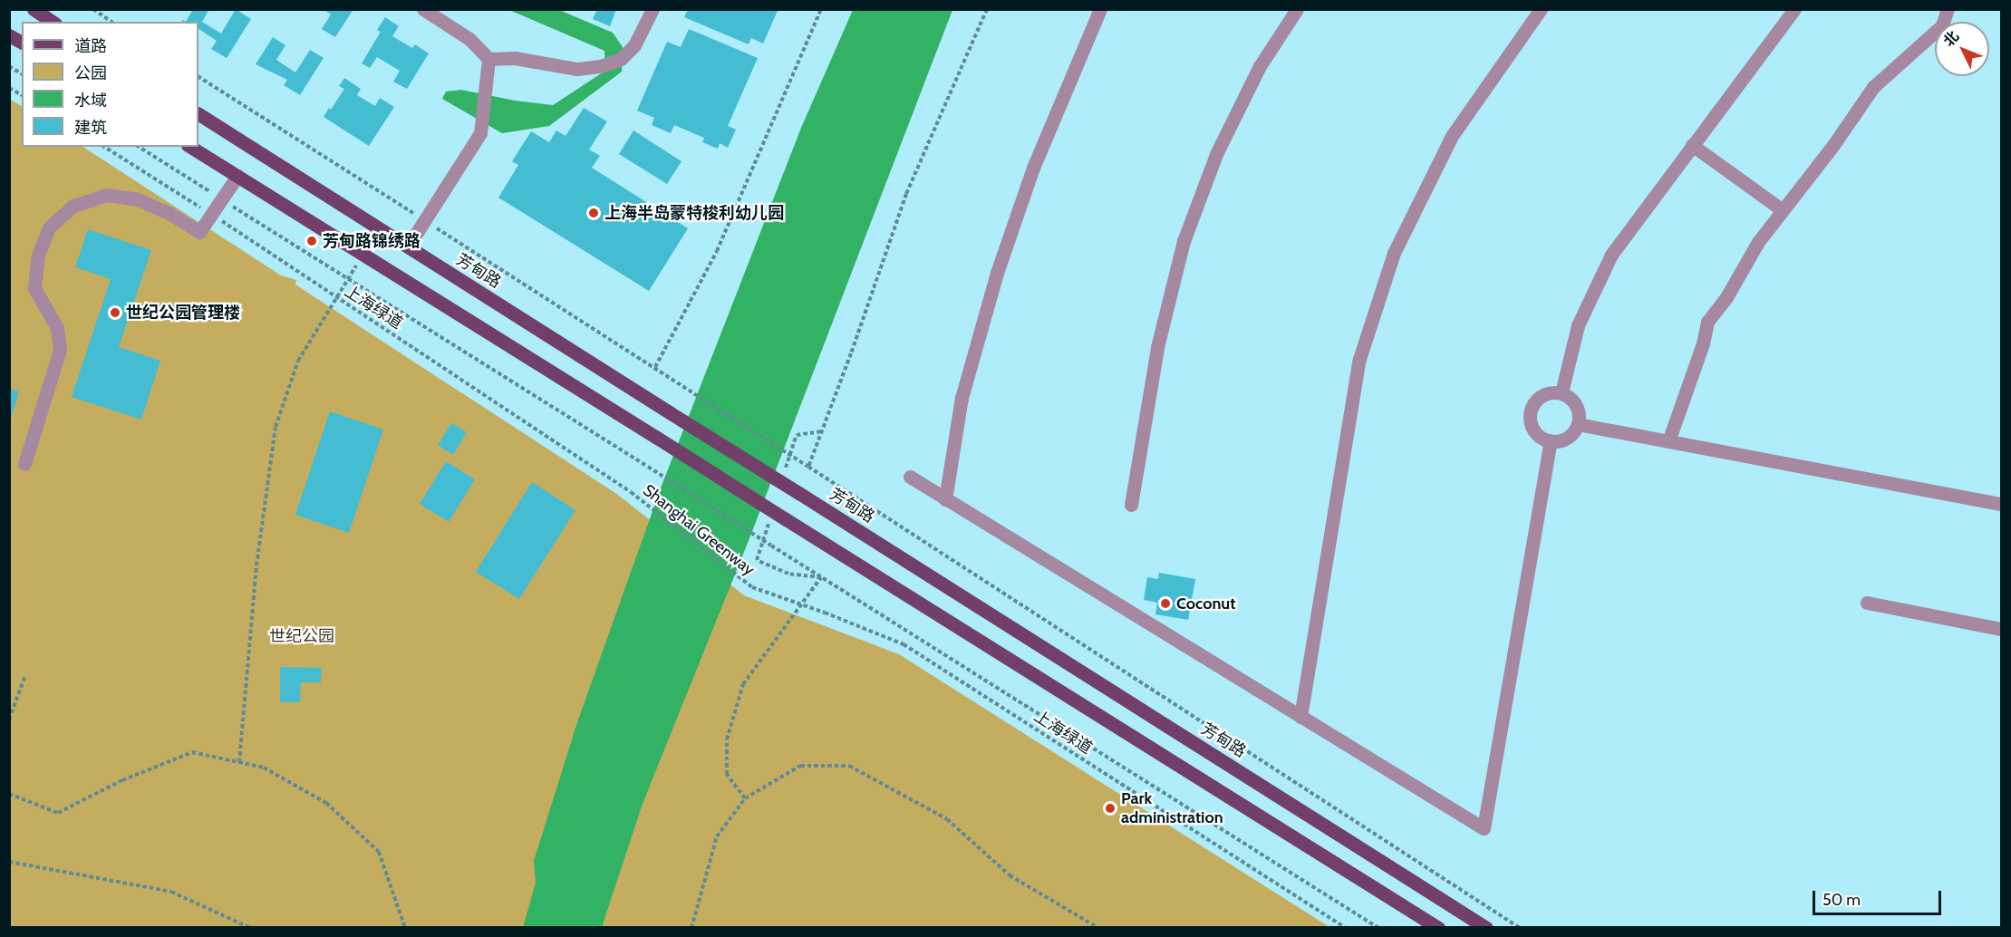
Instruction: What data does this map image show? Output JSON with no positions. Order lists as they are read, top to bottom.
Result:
{
  "streets": {
    "main road": ["芳甸路"],
    "path": ["上海绿道", "Shanghai Greenway"]
  },
  "crossings": [
    ["上海绿道", "Shanghai Greenway"]
  ],
  "parks": ["世纪公园"],
  "places": [
    "上海半岛蒙特梭利幼儿园",
    "芳甸路锦绣路",
    "世纪公园管理楼",
    "Coconut",
    "Park administration"
  ],
  "legend": [
    "道路",
    "公园",
    "水域",
    "建筑"
  ],
  "scale_bar": "50 m",
  "north": "top left"
}
